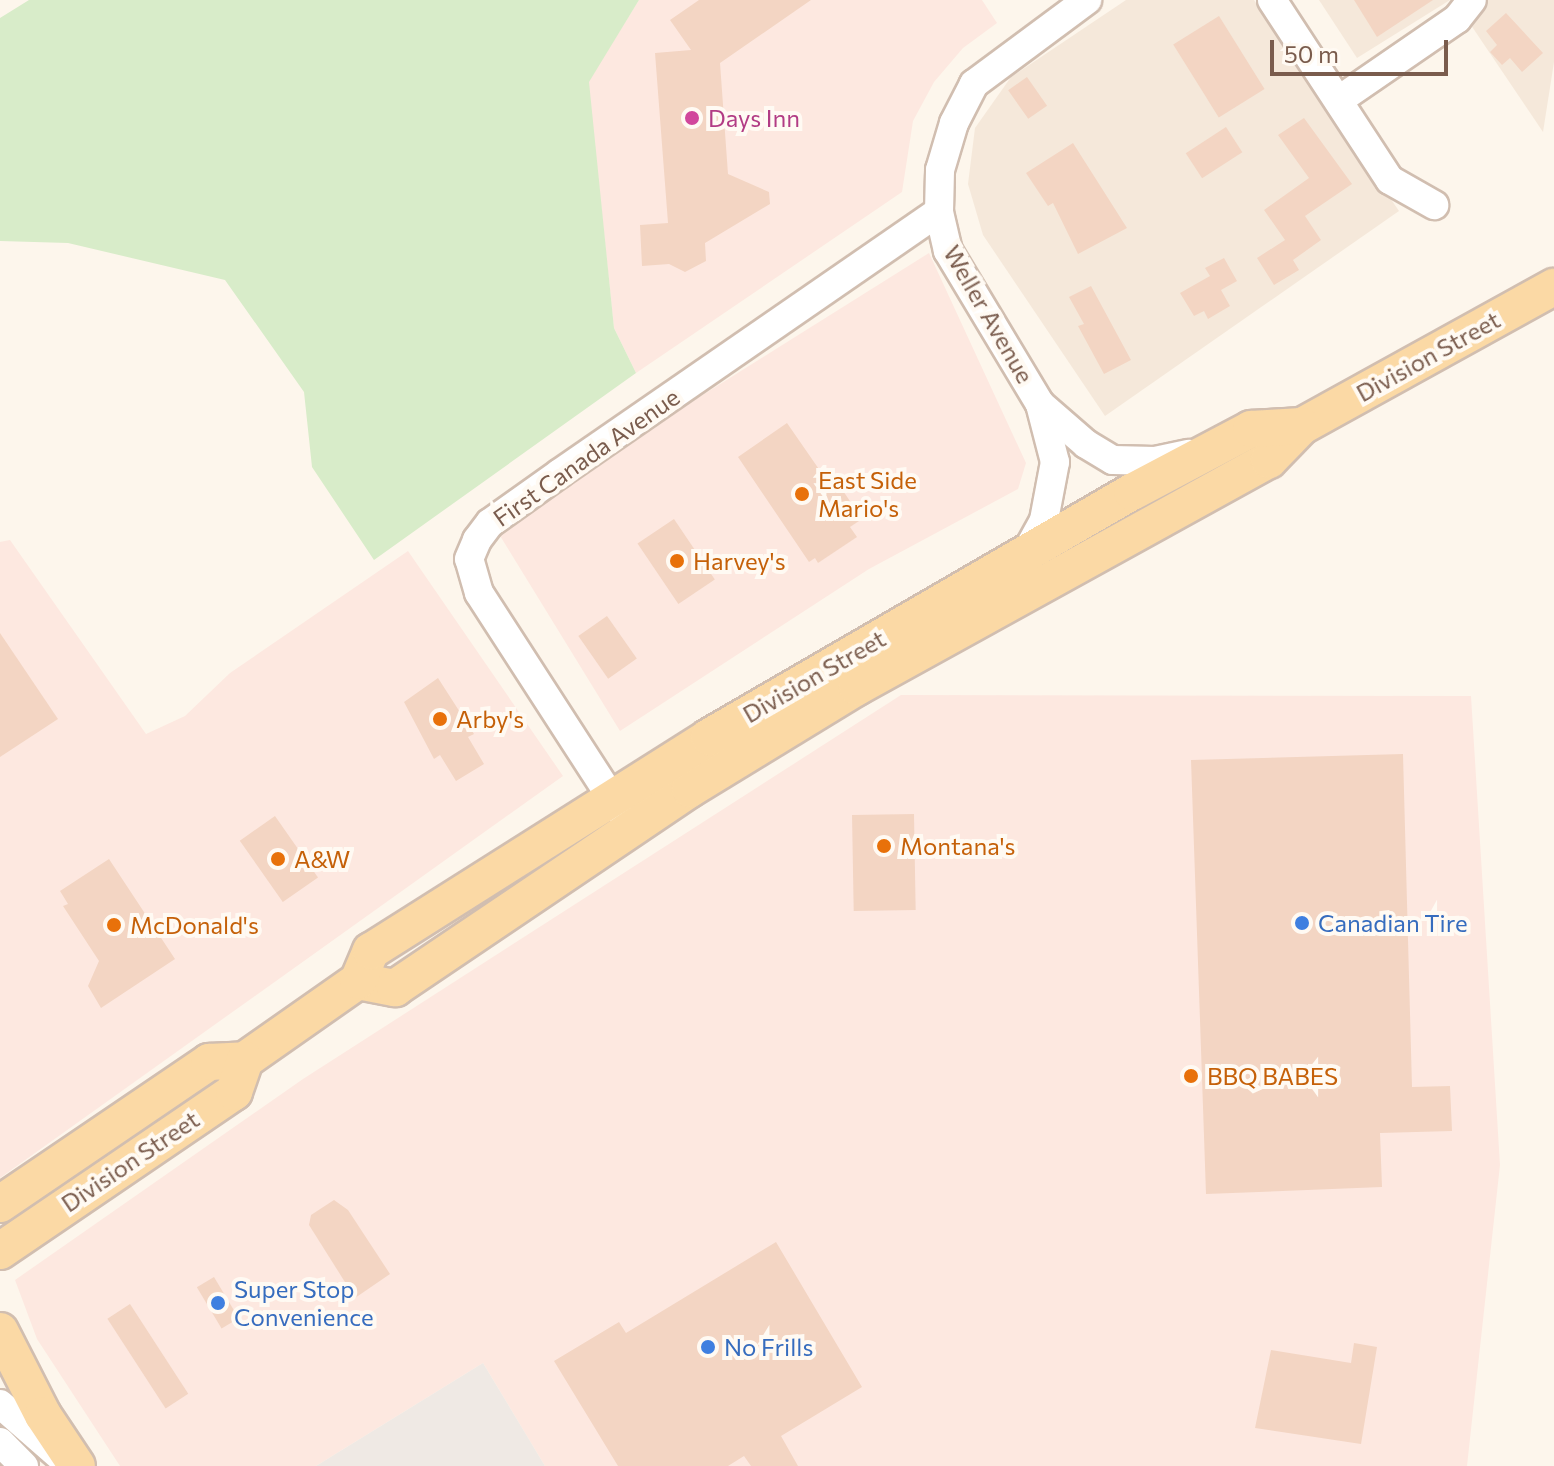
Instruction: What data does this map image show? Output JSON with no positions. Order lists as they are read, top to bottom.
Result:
{
  "streets": {
    "main road": ["Division Street"],
    "street": ["Weller Avenue", "First Canada Avenue"]
  },
  "crossings": [
    ["Weller Avenue", "Division Street"],
    ["Weller Avenue", "First Canada Avenue"],
    ["Division Street", "First Canada Avenue"]
  ],
  "places": [
    "Days Inn",
    "East Side Mario's",
    "Harvey's",
    "Arby's",
    "Montana's",
    "A&W",
    "Canadian Tire",
    "McDonald's",
    "BBQ BABES",
    "Super Stop Convenience",
    "No Frills"
  ],
  "scale_bar": "50 m"
}
